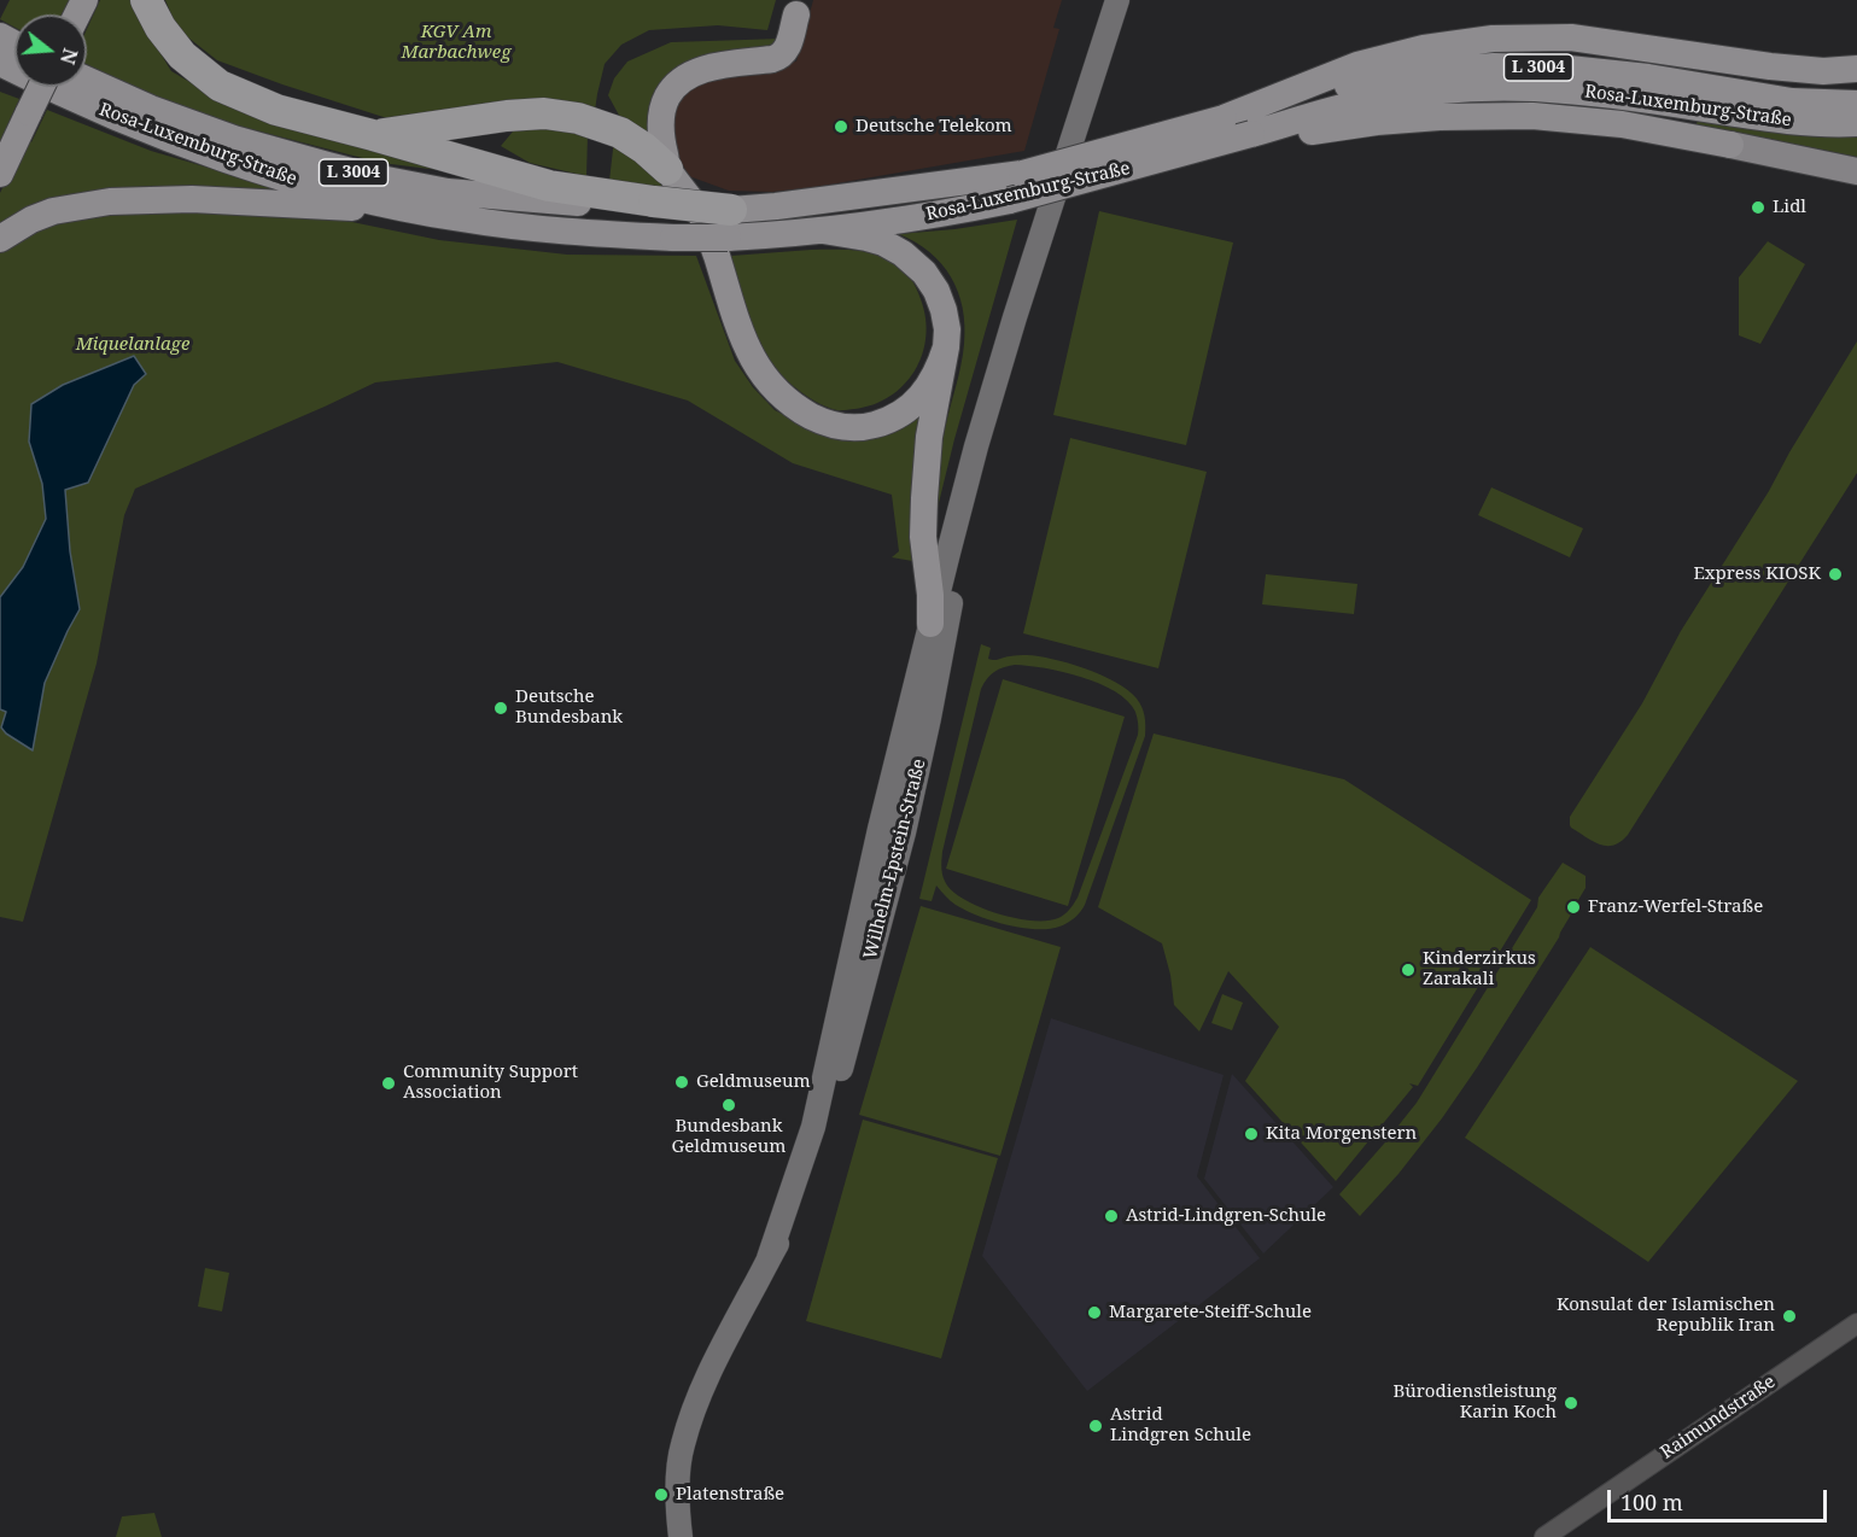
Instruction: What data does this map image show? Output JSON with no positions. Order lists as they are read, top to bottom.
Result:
{
  "streets": {
    "highway": ["L 3004", "Rosa-Luxemburg-Straße"],
    "main road": ["Wilhelm-Epstein-Straße"],
    "street": ["Raimundstraße"]
  },
  "parks": ["KGV Am Marbachweg", "Miquelanlage"],
  "places": [
    "Deutsche Telekom",
    "Lidl",
    "Express KIOSK",
    "Deutsche Bundesbank",
    "Franz-Werfel-Straße",
    "Kinderzirkus Zarakali",
    "Geldmuseum",
    "Community Support Association",
    "Bundesbank Geldmuseum",
    "Kita Morgenstern",
    "Astrid-Lindgren-Schule",
    "Margarete-Steiff-Schule",
    "Konsulat der Islamischen Republik Iran",
    "Bürodienstleistung Karin Koch",
    "Astrid Lindgren Schule",
    "Platenstraße"
  ],
  "scale_bar": "100 m",
  "north": "right"
}
